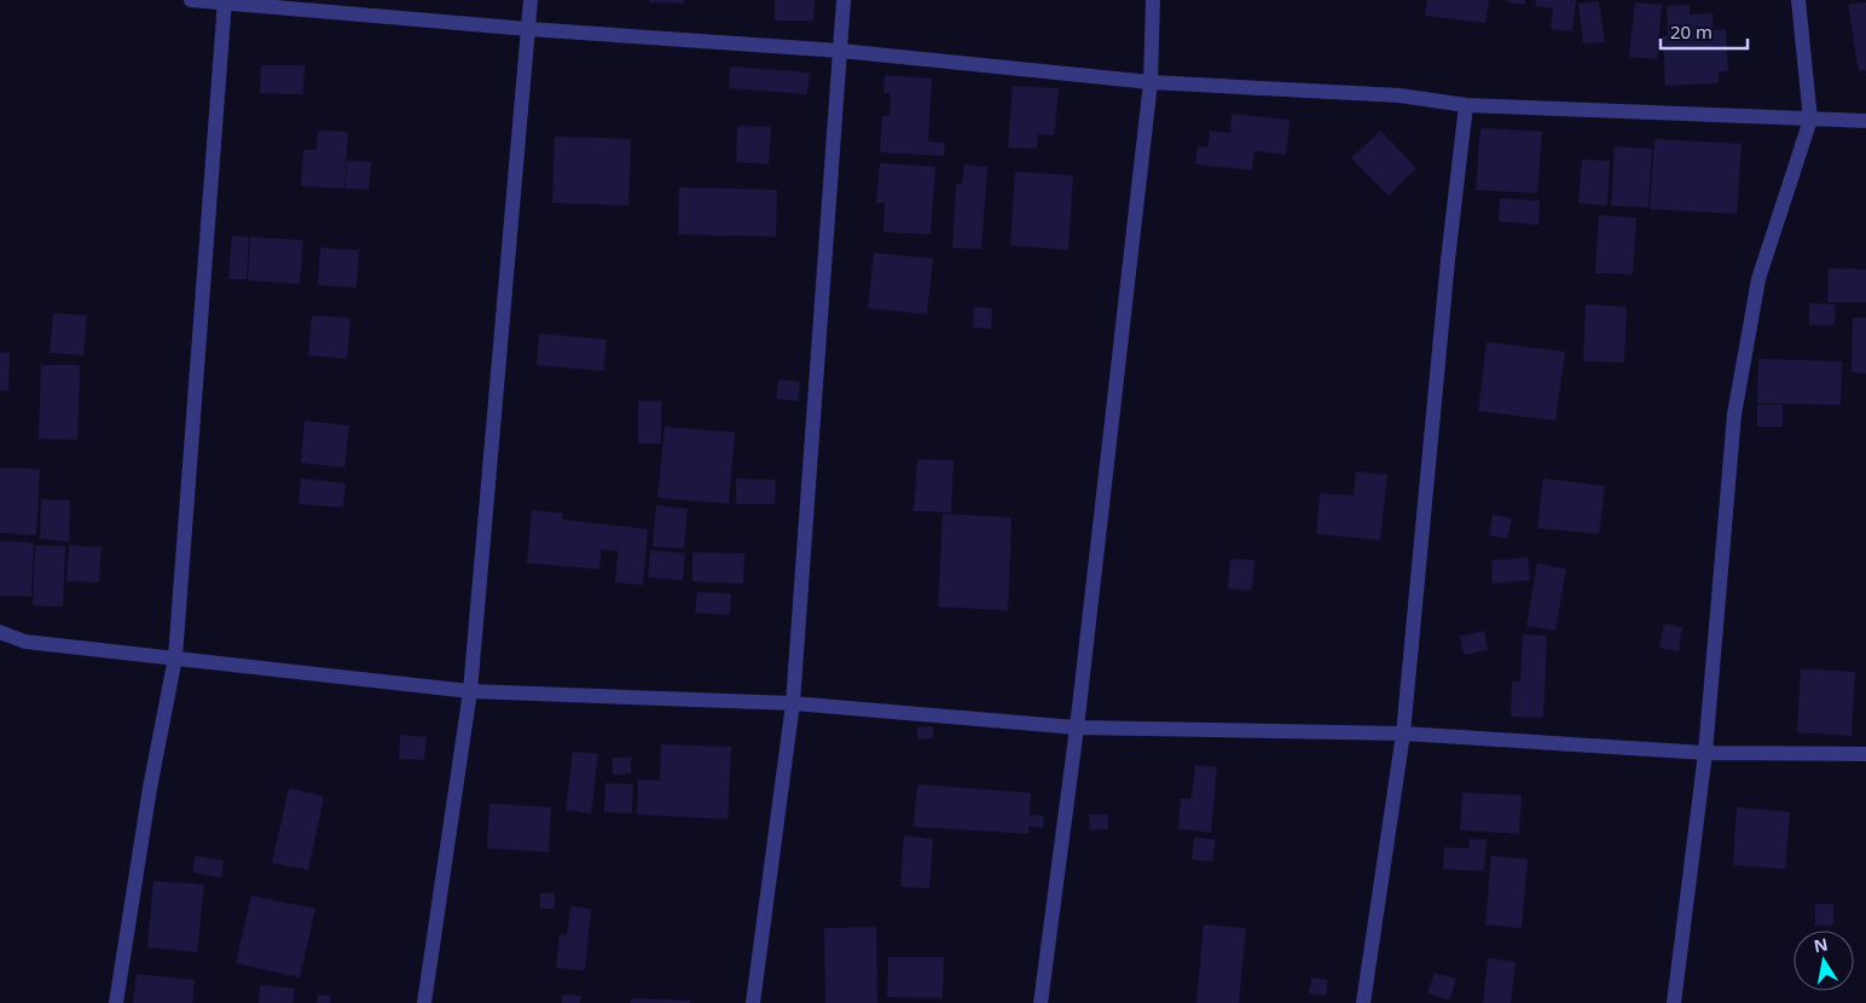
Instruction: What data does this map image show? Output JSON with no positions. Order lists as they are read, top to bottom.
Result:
{
  "scale_bar": "20 m",
  "north": "top"
}
